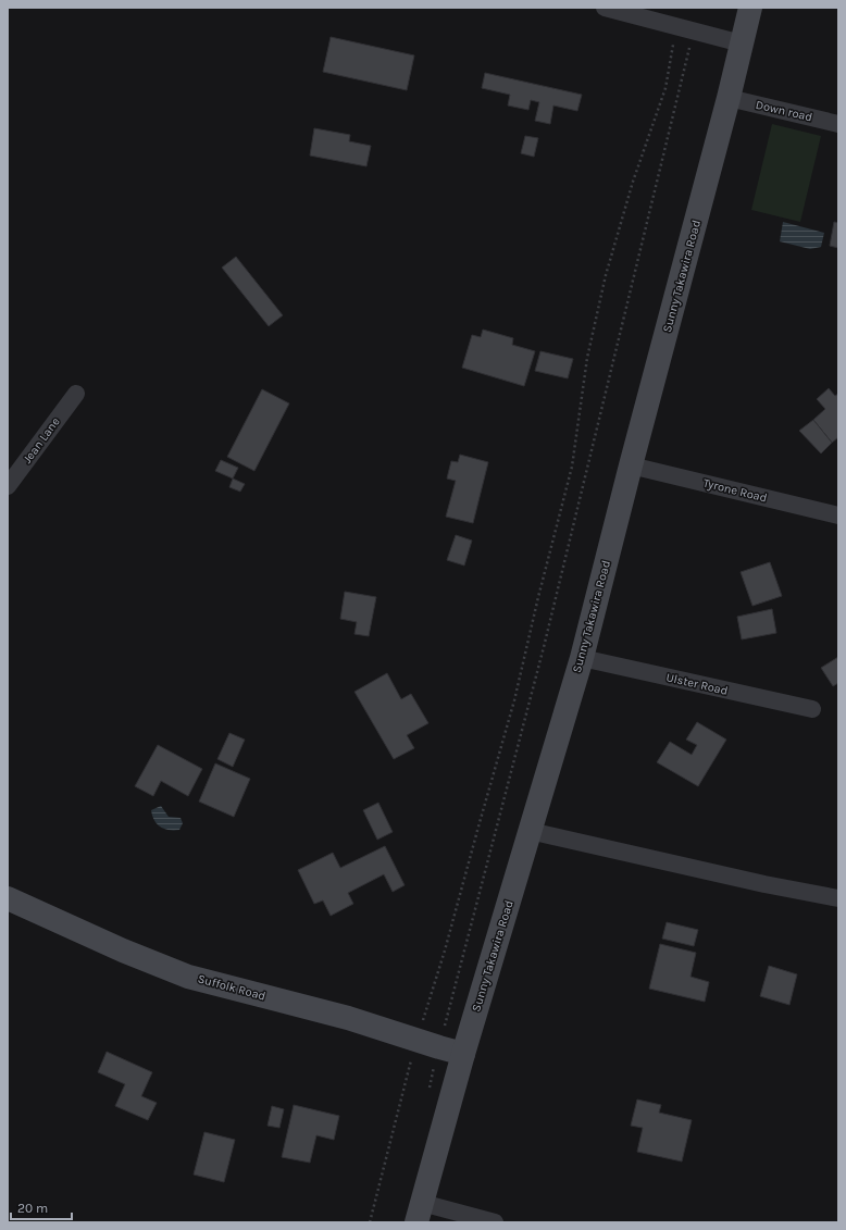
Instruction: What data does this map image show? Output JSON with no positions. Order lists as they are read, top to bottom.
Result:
{
  "streets": {
    "main road": ["Sunny Takawira Road", "Suffolk Road"],
    "street": [
      "Down road",
      "Jean Lane",
      "Tyrone Road",
      "Ulster Road"
    ]
  },
  "crossings": [
    ["Down road", "Sunny Takawira Road"],
    ["Sunny Takawira Road", "Tyrone Road"],
    ["Sunny Takawira Road", "Ulster Road"],
    ["Sunny Takawira Road", "Suffolk Road"]
  ],
  "scale_bar": "20 m"
}
